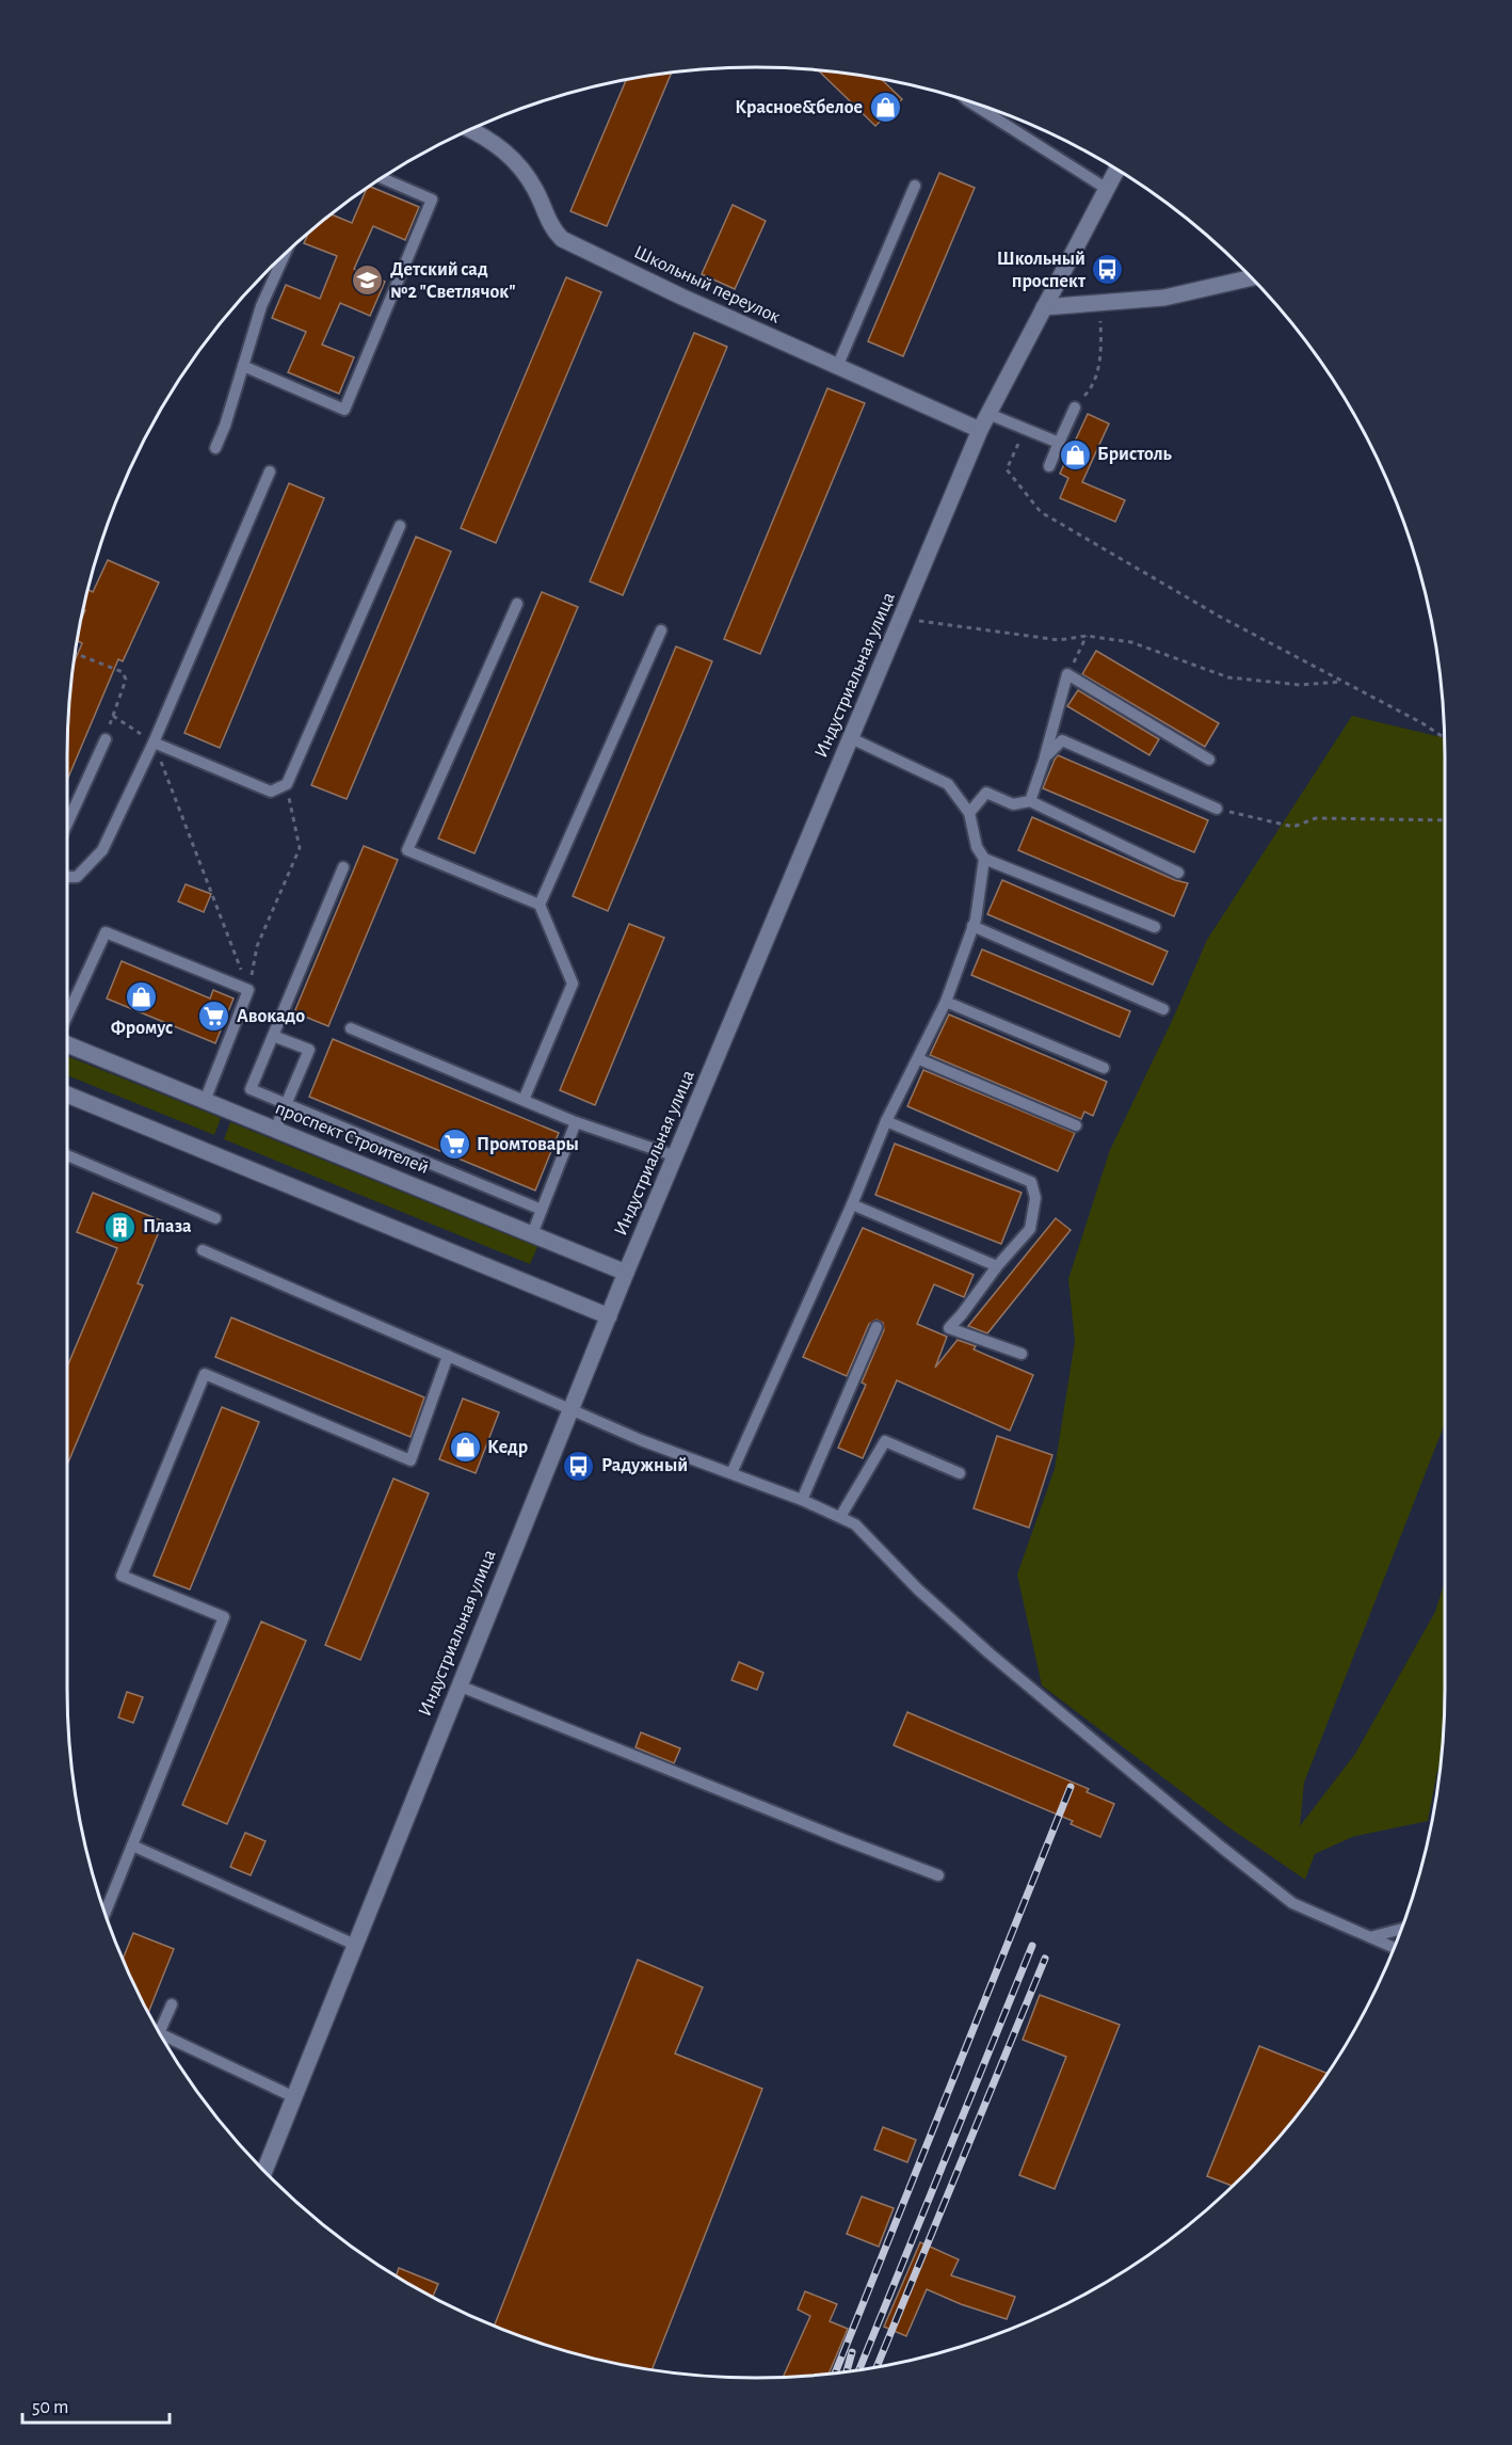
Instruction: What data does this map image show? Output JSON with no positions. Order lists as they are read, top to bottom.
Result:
{
  "streets": {
    "street": ["Школьный переулок", "Индустриальная улица", "проспект Строителей"]
  },
  "crossings": [
    ["Школьный переулок", "Индустриальная улица"],
    ["Индустриальная улица", "проспект Строителей"]
  ],
  "places": {
    "shop": [
      "Красное&белое",
      "Бристоль",
      "Фромус",
      "Кедр"
    ],
    "bus stop": ["Школьный проспект", "Радужный"],
    "school or university": ["Детский сад №2 \"Светлячок\""],
    "supermarket": ["Авокадо", "Промтовары"],
    "building": ["Плаза"]
  },
  "scale_bar": "50 m"
}
